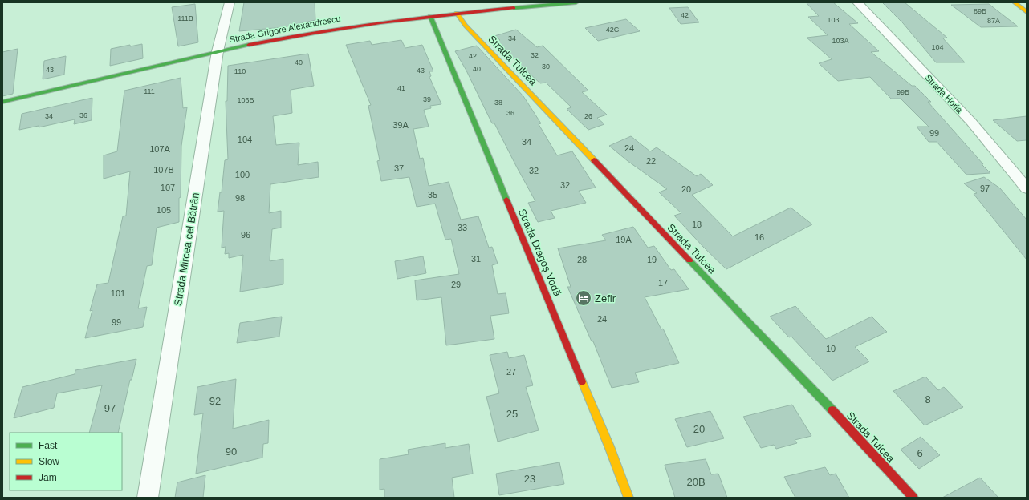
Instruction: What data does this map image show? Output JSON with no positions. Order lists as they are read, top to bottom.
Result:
{
  "streets": {
    "street": [
      "Strada Grigore Alexandrescu",
      "Strada Tulcea",
      "Strada Horia",
      "Strada Mircea cel Bătrân",
      "Strada Dragoș Vodă"
    ]
  },
  "crossings": [
    ["Strada Grigore Alexandrescu", "Strada Tulcea"],
    ["Strada Grigore Alexandrescu", "Strada Mircea cel Bătrân"],
    ["Strada Grigore Alexandrescu", "Strada Dragoș Vodă"]
  ],
  "places": {
    "hotel": ["Zefir"]
  },
  "house_numbers": [
    "89B",
    "42",
    "111B",
    "103",
    "87A",
    "42C",
    "34",
    "103A",
    "104",
    "32",
    "42",
    "40",
    "30",
    "40",
    "43",
    "43",
    "110",
    "41",
    "111",
    "99B",
    "39",
    "106B",
    "38",
    "36",
    "36",
    "34",
    "26",
    "39A",
    "99",
    "104",
    "34",
    "24",
    "107A",
    "22",
    "37",
    "107B",
    "32",
    "100",
    "32",
    "107",
    "97",
    "20",
    "35",
    "98",
    "105",
    "18",
    "33",
    "96",
    "16",
    "19A",
    "31",
    "28",
    "19",
    "17",
    "29",
    "101",
    "24",
    "99",
    "10",
    "27",
    "8",
    "92",
    "97",
    "25",
    "20",
    "90",
    "6",
    "23",
    "20B"
  ],
  "legend": ["Fast", "Slow", "Jam"]
}
